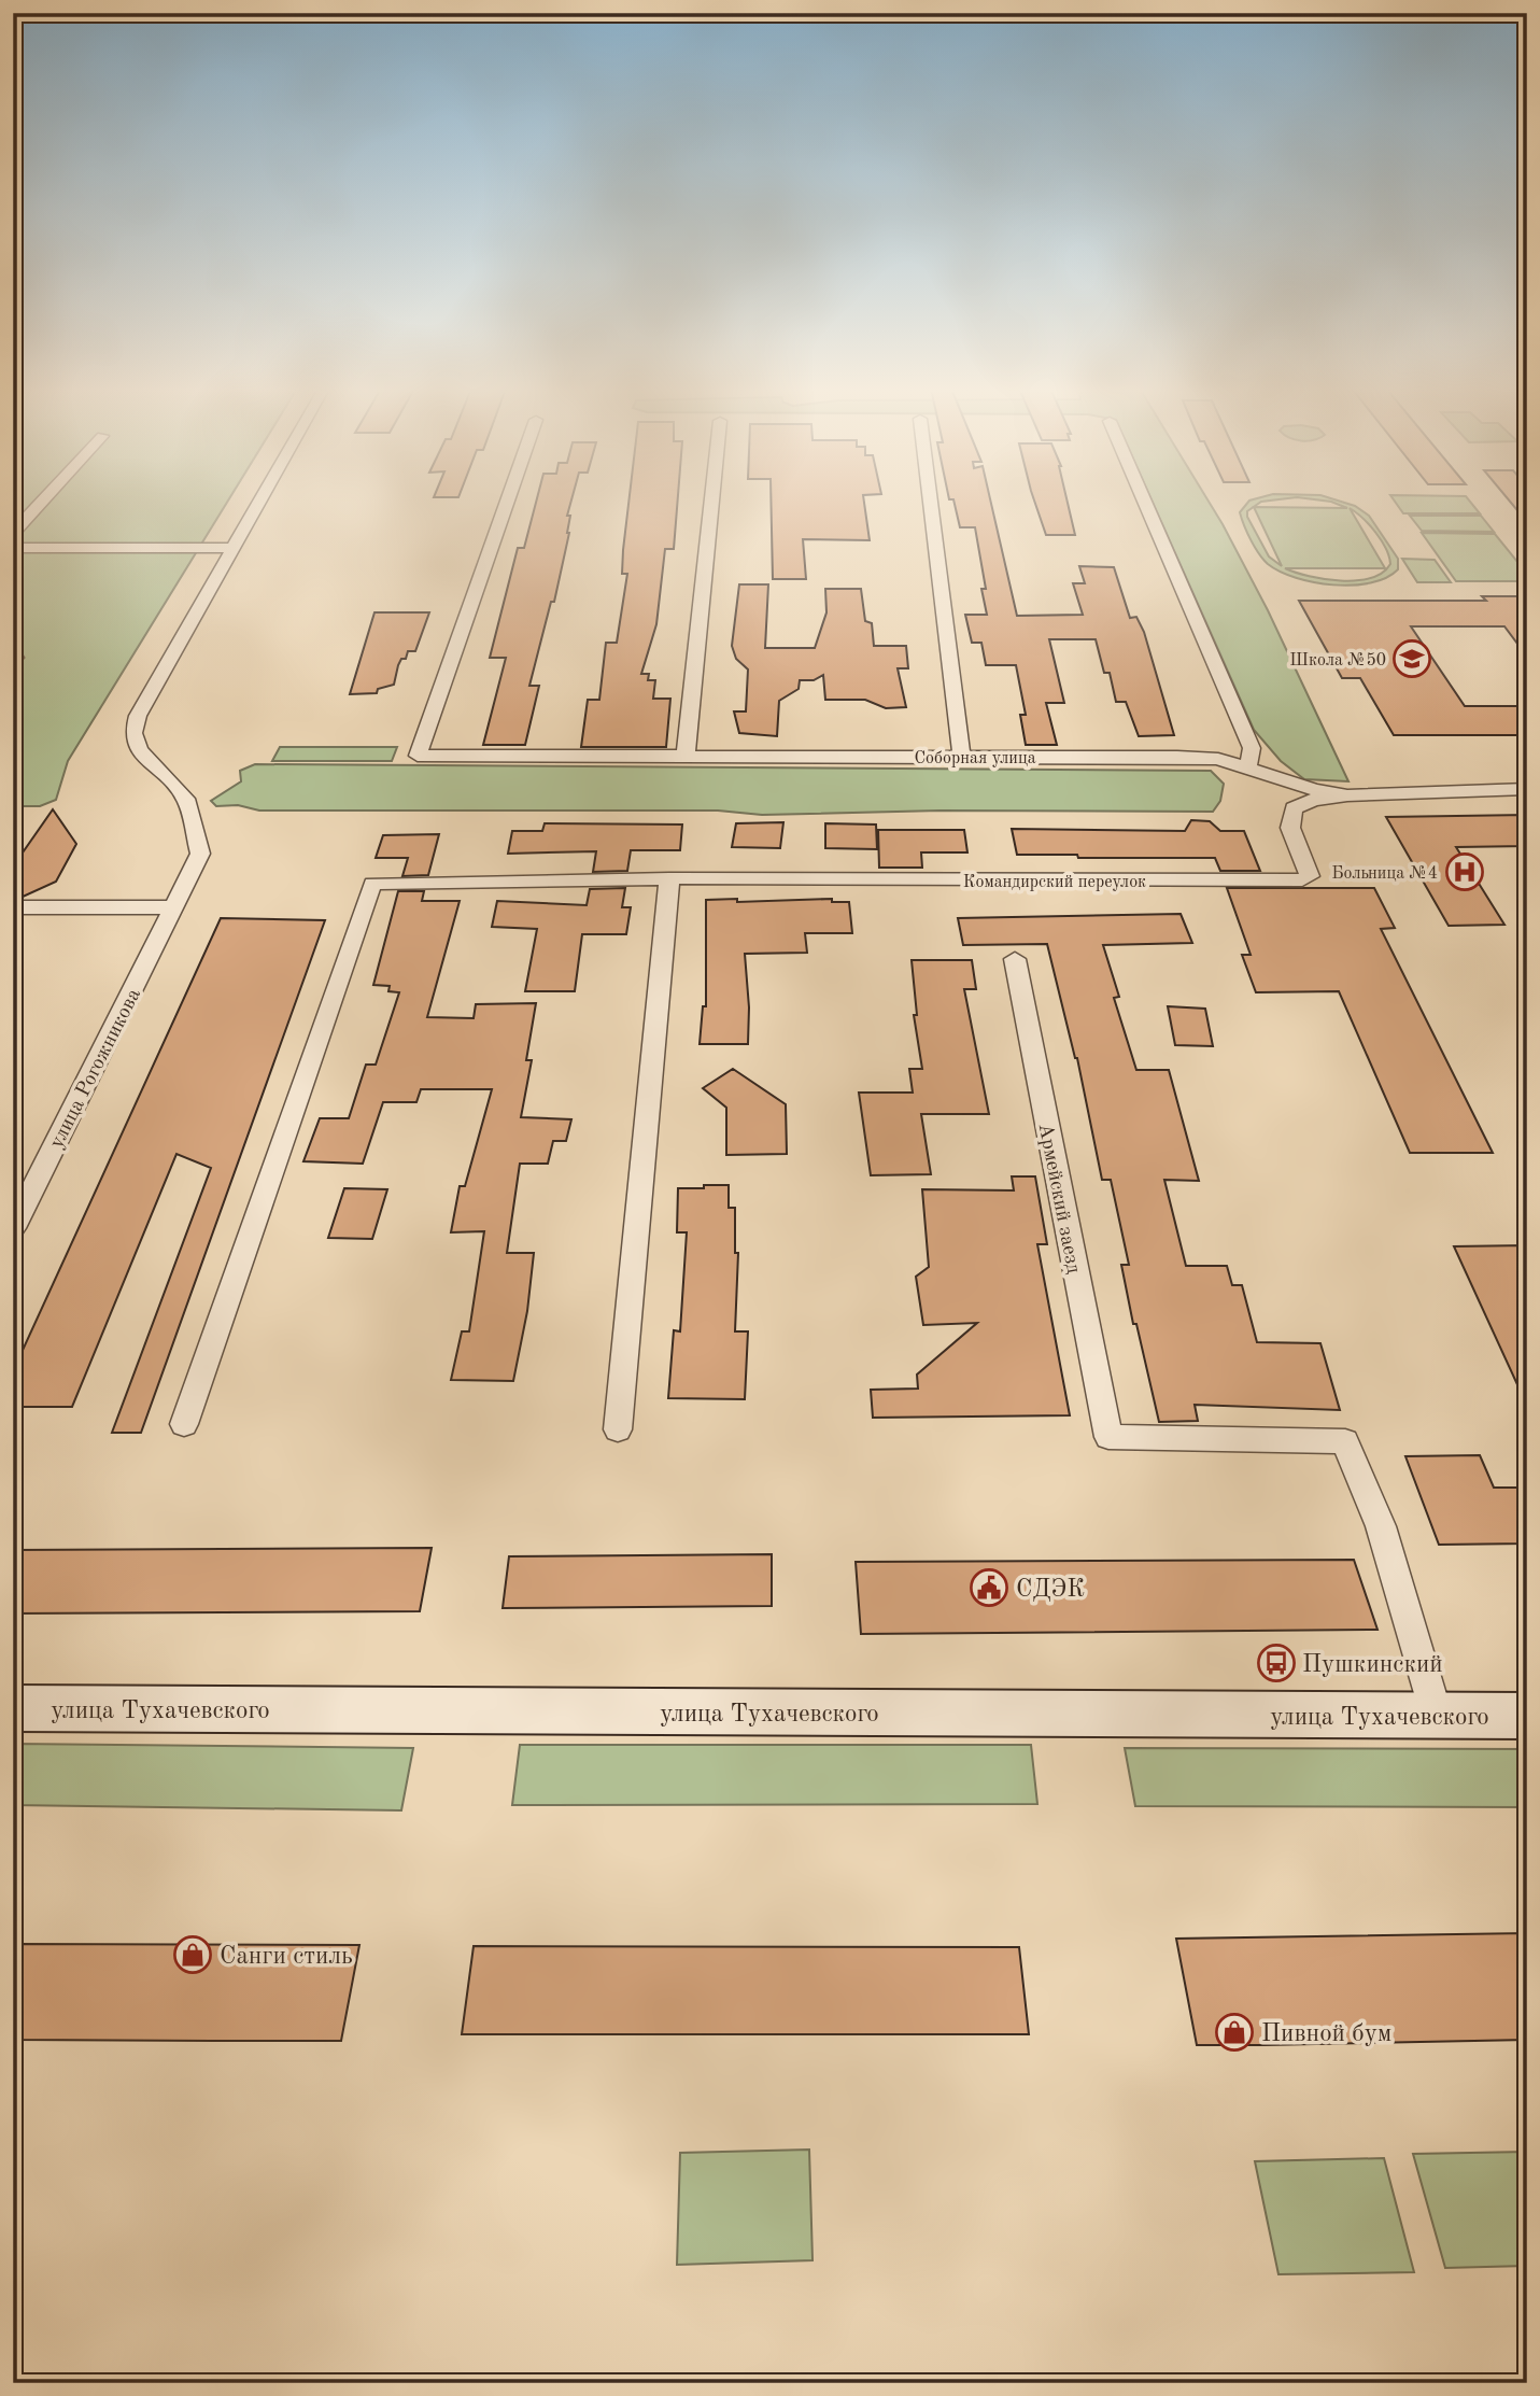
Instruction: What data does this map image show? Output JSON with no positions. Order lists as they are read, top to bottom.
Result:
{
  "streets": {
    "main road": ["улица Тухачевского"],
    "street": [
      "Соборная улица",
      "Командирский переулок",
      "улица Рогожникова",
      "Армейский заезд"
    ]
  },
  "crossings": [
    ["Соборная улица", "Командирский переулок"],
    ["Армейский заезд", "улица Тухачевского"]
  ],
  "places": {
    "school or university": ["Школа №50"],
    "hospital": ["Больница №4"],
    "public building": ["СДЭК"],
    "bus stop": ["Пушкинский"],
    "shop": ["Санги стиль", "Пивной бум"]
  }
}
